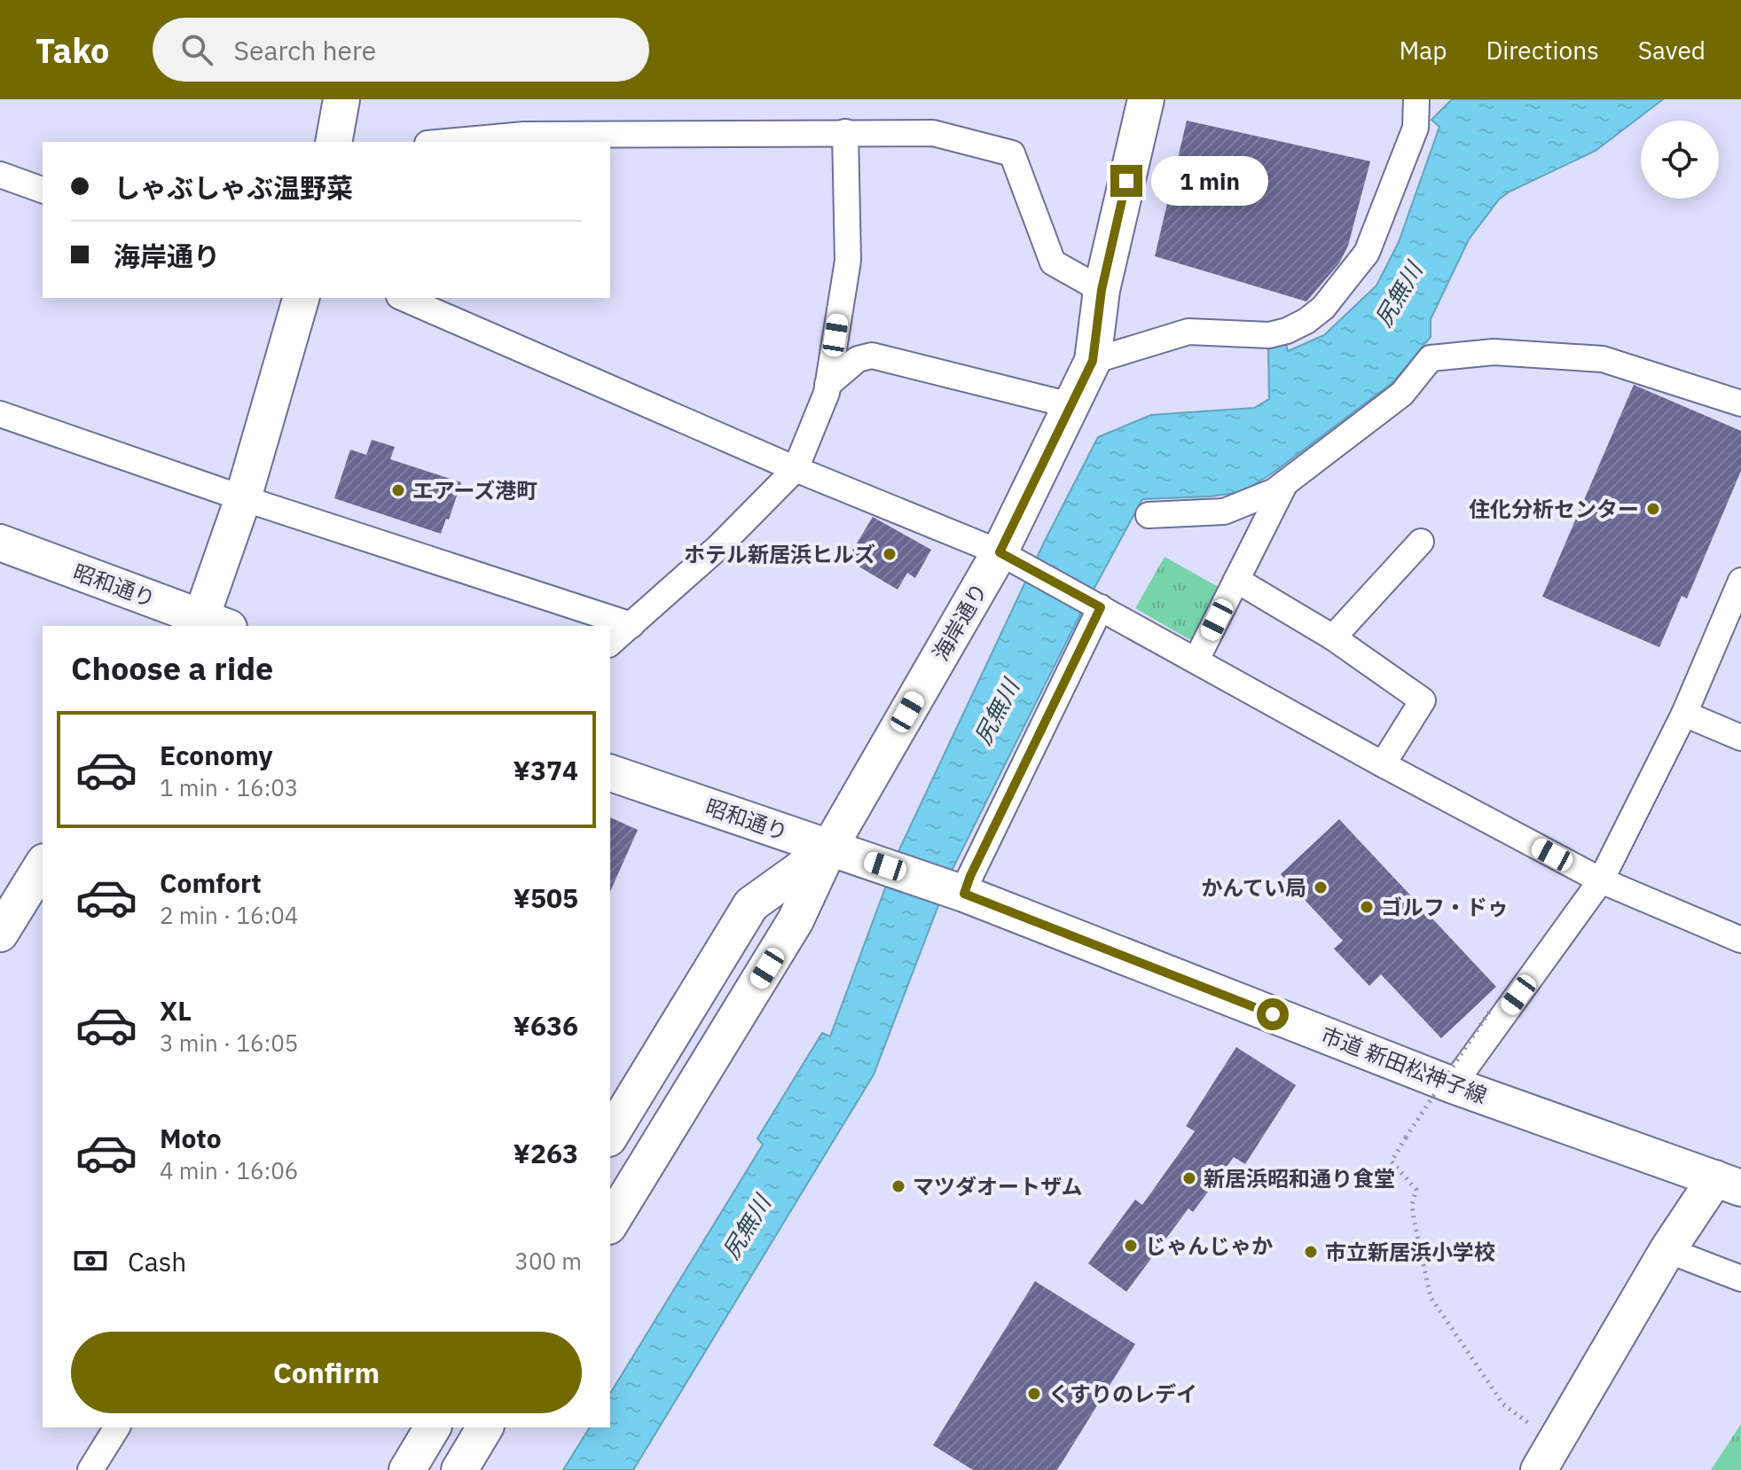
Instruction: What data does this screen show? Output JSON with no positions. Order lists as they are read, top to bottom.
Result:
{
  "streets": {
    "street": ["昭和通り", "海岸通り", "市道 新田松神子線"]
  },
  "crossings": [
    ["昭和通り", "海岸通り"],
    ["昭和通り", "市道 新田松神子線"]
  ],
  "water": ["尻無川"],
  "places": [
    "エアーズ港町",
    "住化分析センター",
    "ホテル新居浜ヒルズ",
    "かんてい局",
    "ゴルフ・ドゥ",
    "新居浜昭和通り食堂",
    "マツダオートザム",
    "じゃんじゃか",
    "市立新居浜小学校",
    "くすりのレデイ"
  ],
  "page": {
    "header": "Tako",
    "search": "Search here",
    "nav": ["Map", "Directions", "Saved"],
    "banner": ["しゃぶしゃぶ温野菜", "海岸通り"],
    "bubble": "1 min",
    "heading": "Choose a ride",
    "list": [
      {
        "name": "Economy",
        "note": "1 min · 16:03",
        "value": "¥374"
      },
      {
        "name": "Comfort",
        "note": "2 min · 16:04",
        "value": "¥505"
      },
      {
        "name": "XL",
        "note": "3 min · 16:05",
        "value": "¥636"
      },
      {
        "name": "Moto",
        "note": "4 min · 16:06",
        "value": "¥263"
      }
    ],
    "pay": ["Cash", "300 m"],
    "buttons": "Confirm"
  }
}
